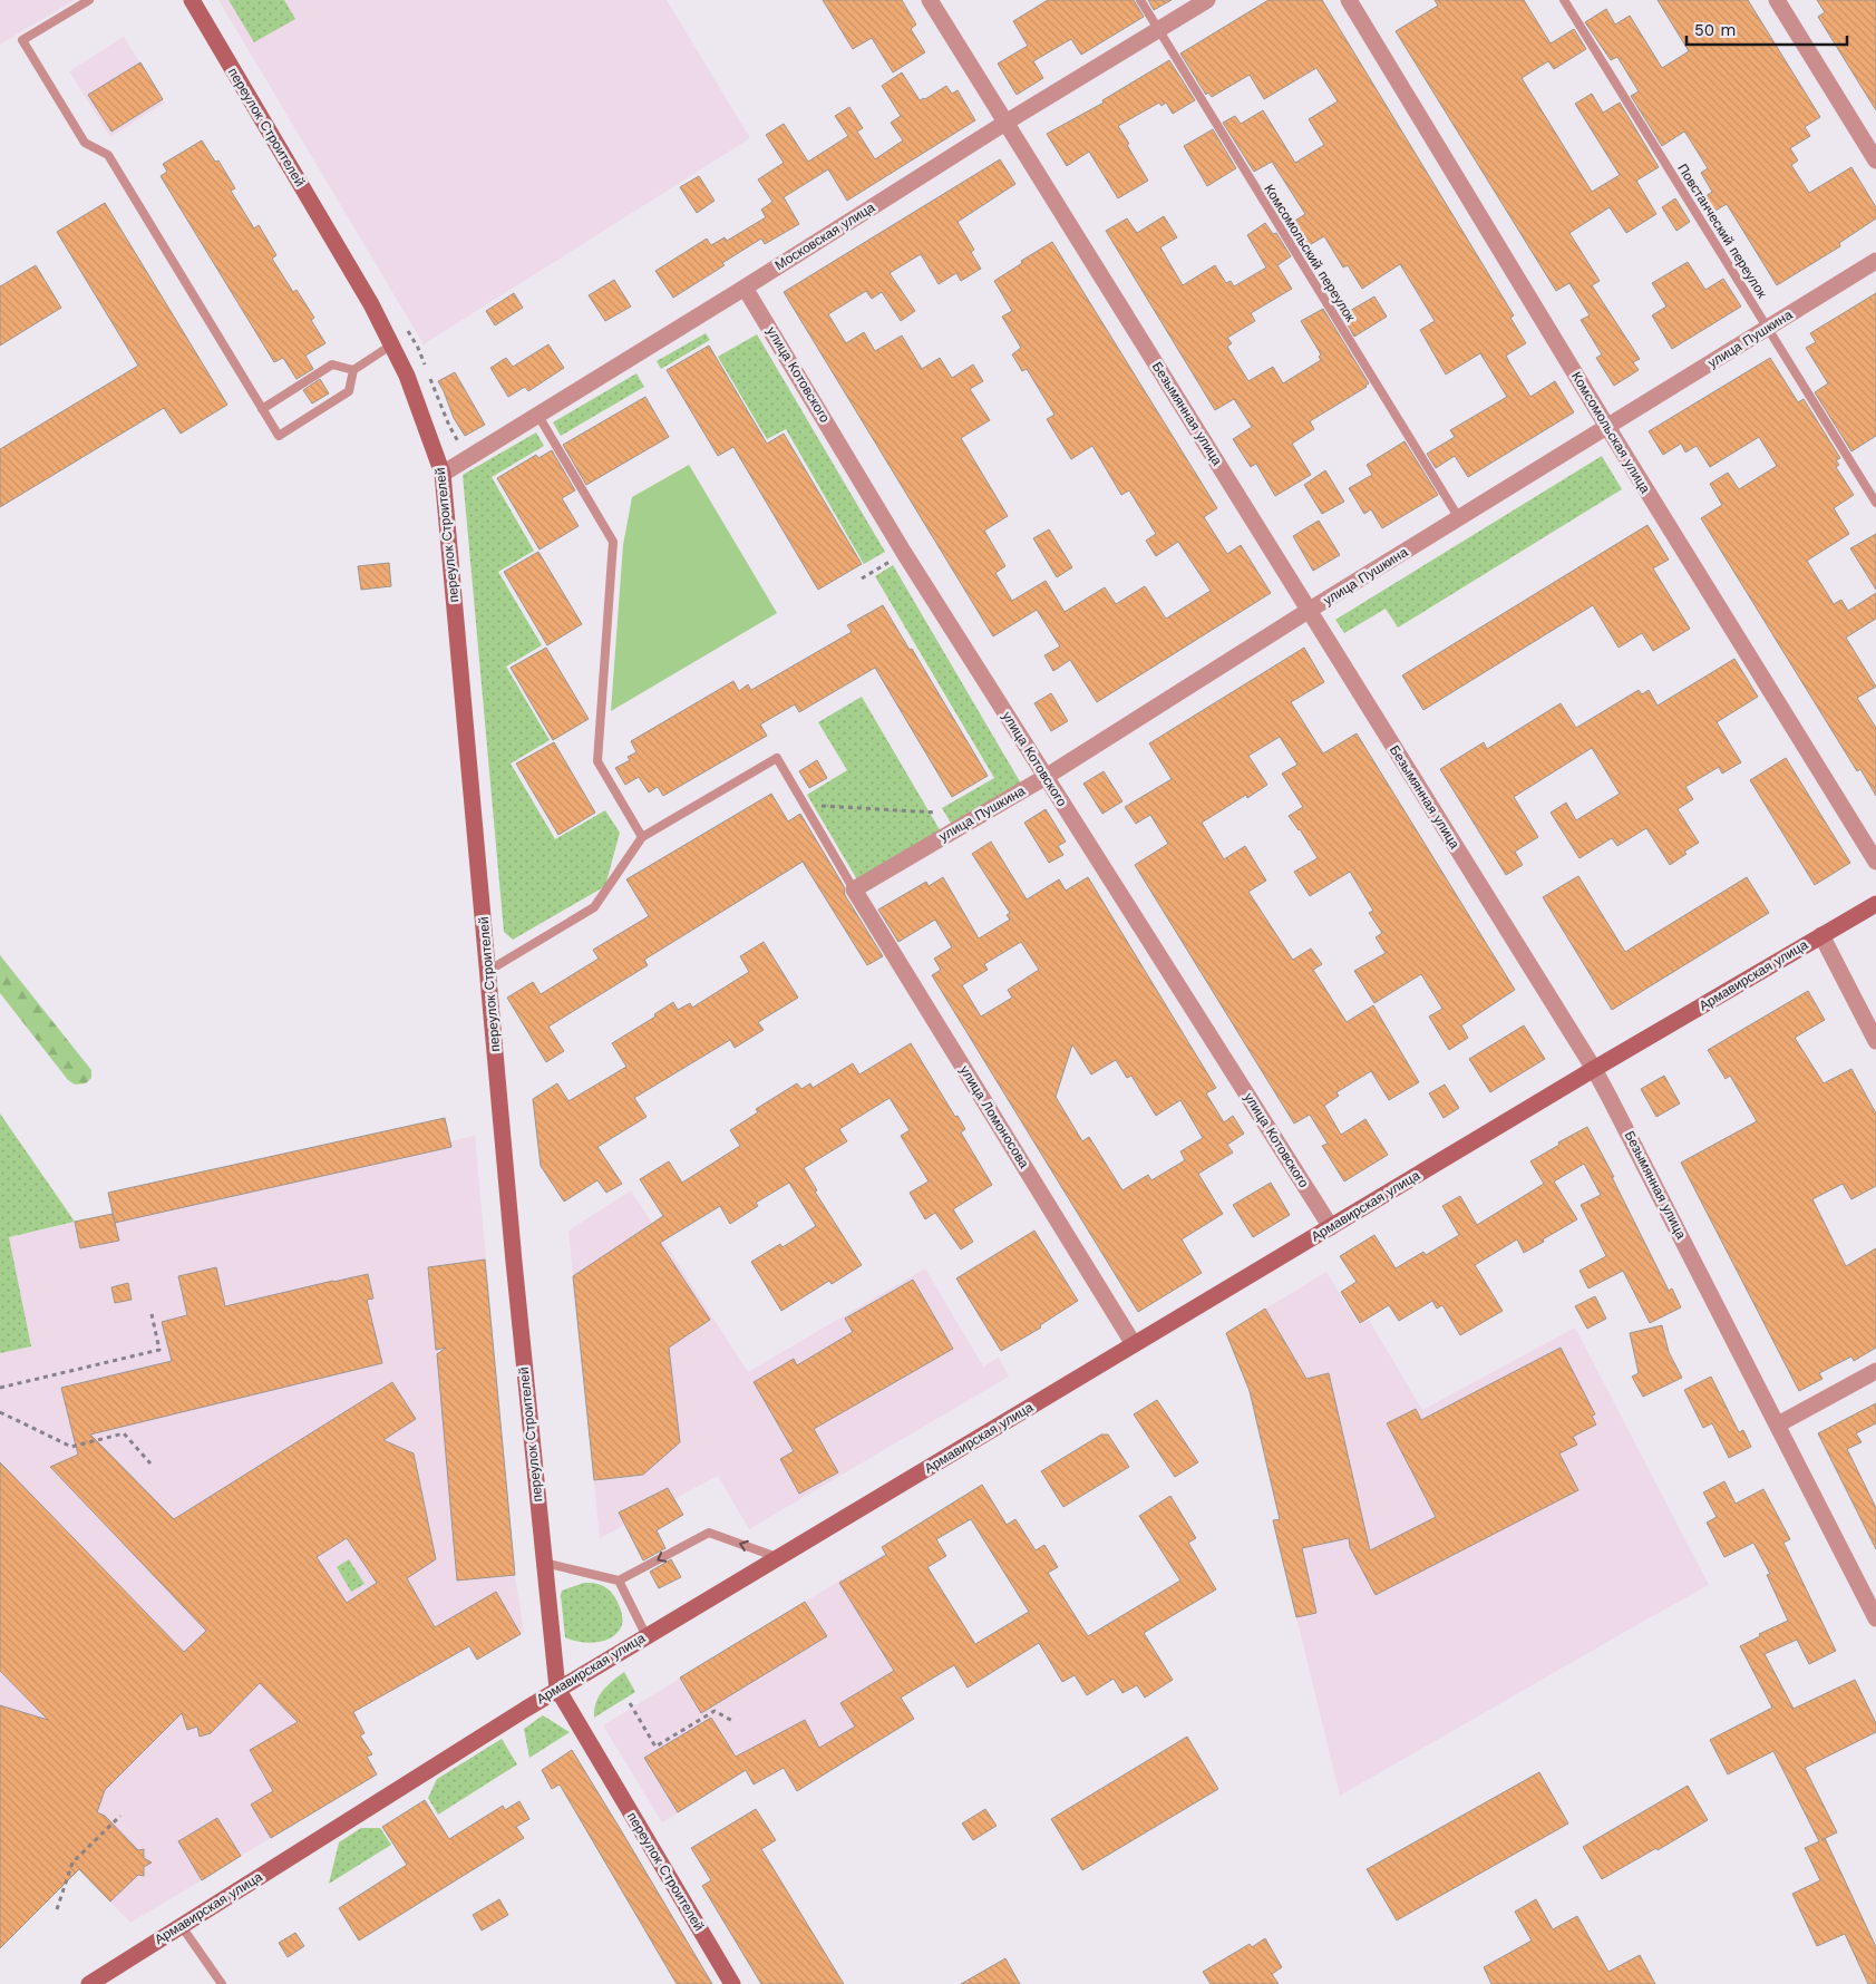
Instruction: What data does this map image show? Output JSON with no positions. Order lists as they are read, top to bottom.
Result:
{
  "streets": {
    "street": [
      "переулок Строителей",
      "Московская улица",
      "улица Пушкина",
      "улица Котовского",
      "Безымянная улица",
      "Комсомольская улица",
      "Армавирская улица",
      "улица Ломоносова"
    ],
    "lane": ["Повстанческий переулок", "Комсомольский переулок"]
  },
  "crossings": [
    ["переулок Строителей", "Московская улица"],
    ["переулок Строителей", "Армавирская улица"],
    ["Повстанческий переулок", "улица Пушкина"],
    ["Московская улица", "Комсомольский переулок"],
    ["Московская улица", "улица Котовского"],
    ["Московская улица", "Безымянная улица"],
    ["Комсомольский переулок", "улица Пушкина"],
    ["улица Пушкина", "улица Котовского"],
    ["улица Пушкина", "Безымянная улица"],
    ["улица Пушкина", "Комсомольская улица"],
    ["улица Пушкина", "улица Ломоносова"],
    ["улица Котовского", "Армавирская улица"],
    ["Безымянная улица", "Армавирская улица"],
    ["Армавирская улица", "улица Ломоносова"]
  ],
  "scale_bar": "50 m"
}
